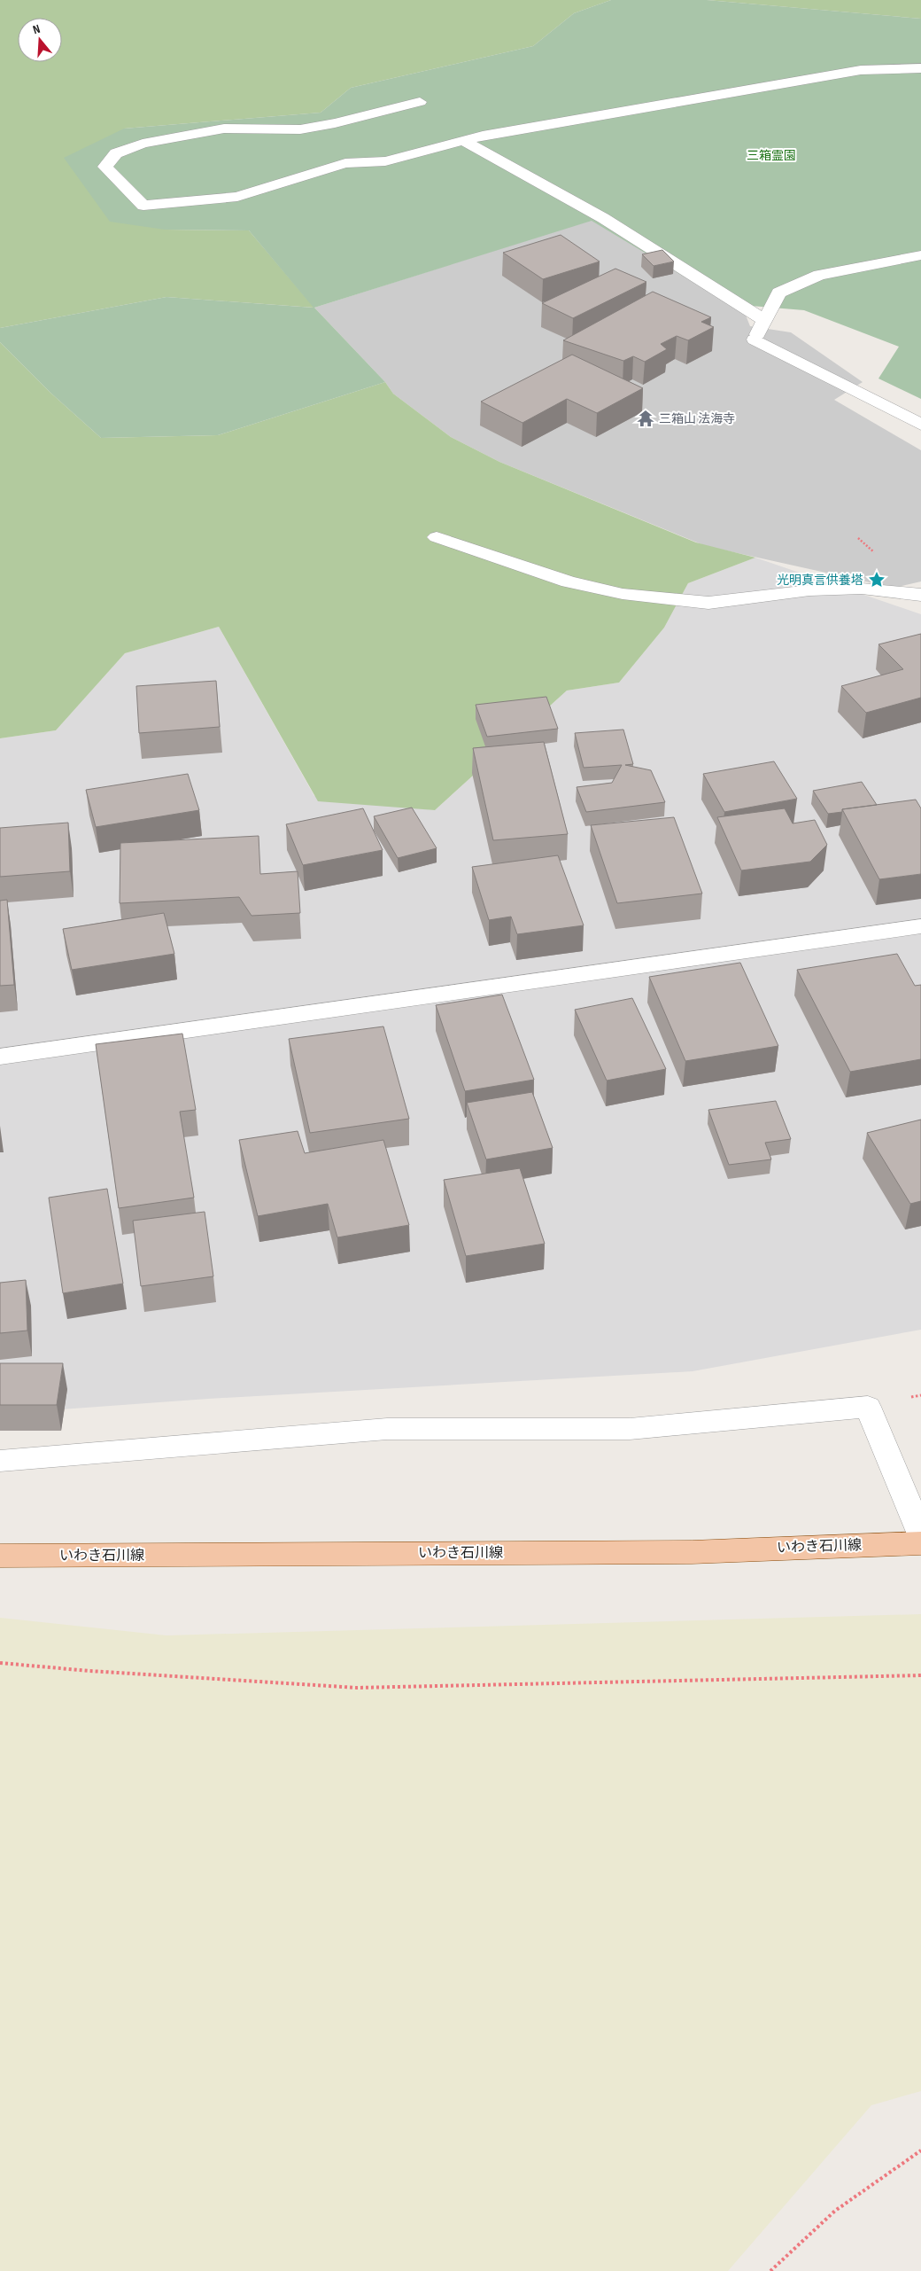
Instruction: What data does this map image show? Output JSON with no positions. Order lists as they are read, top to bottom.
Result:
{
  "streets": {
    "main road": ["いわき石川線"]
  },
  "parks": ["三箱霊園"],
  "places": {
    "temple": ["三箱山 法海寺"],
    "place": ["光明真言供養塔"]
  },
  "north": "top"
}
